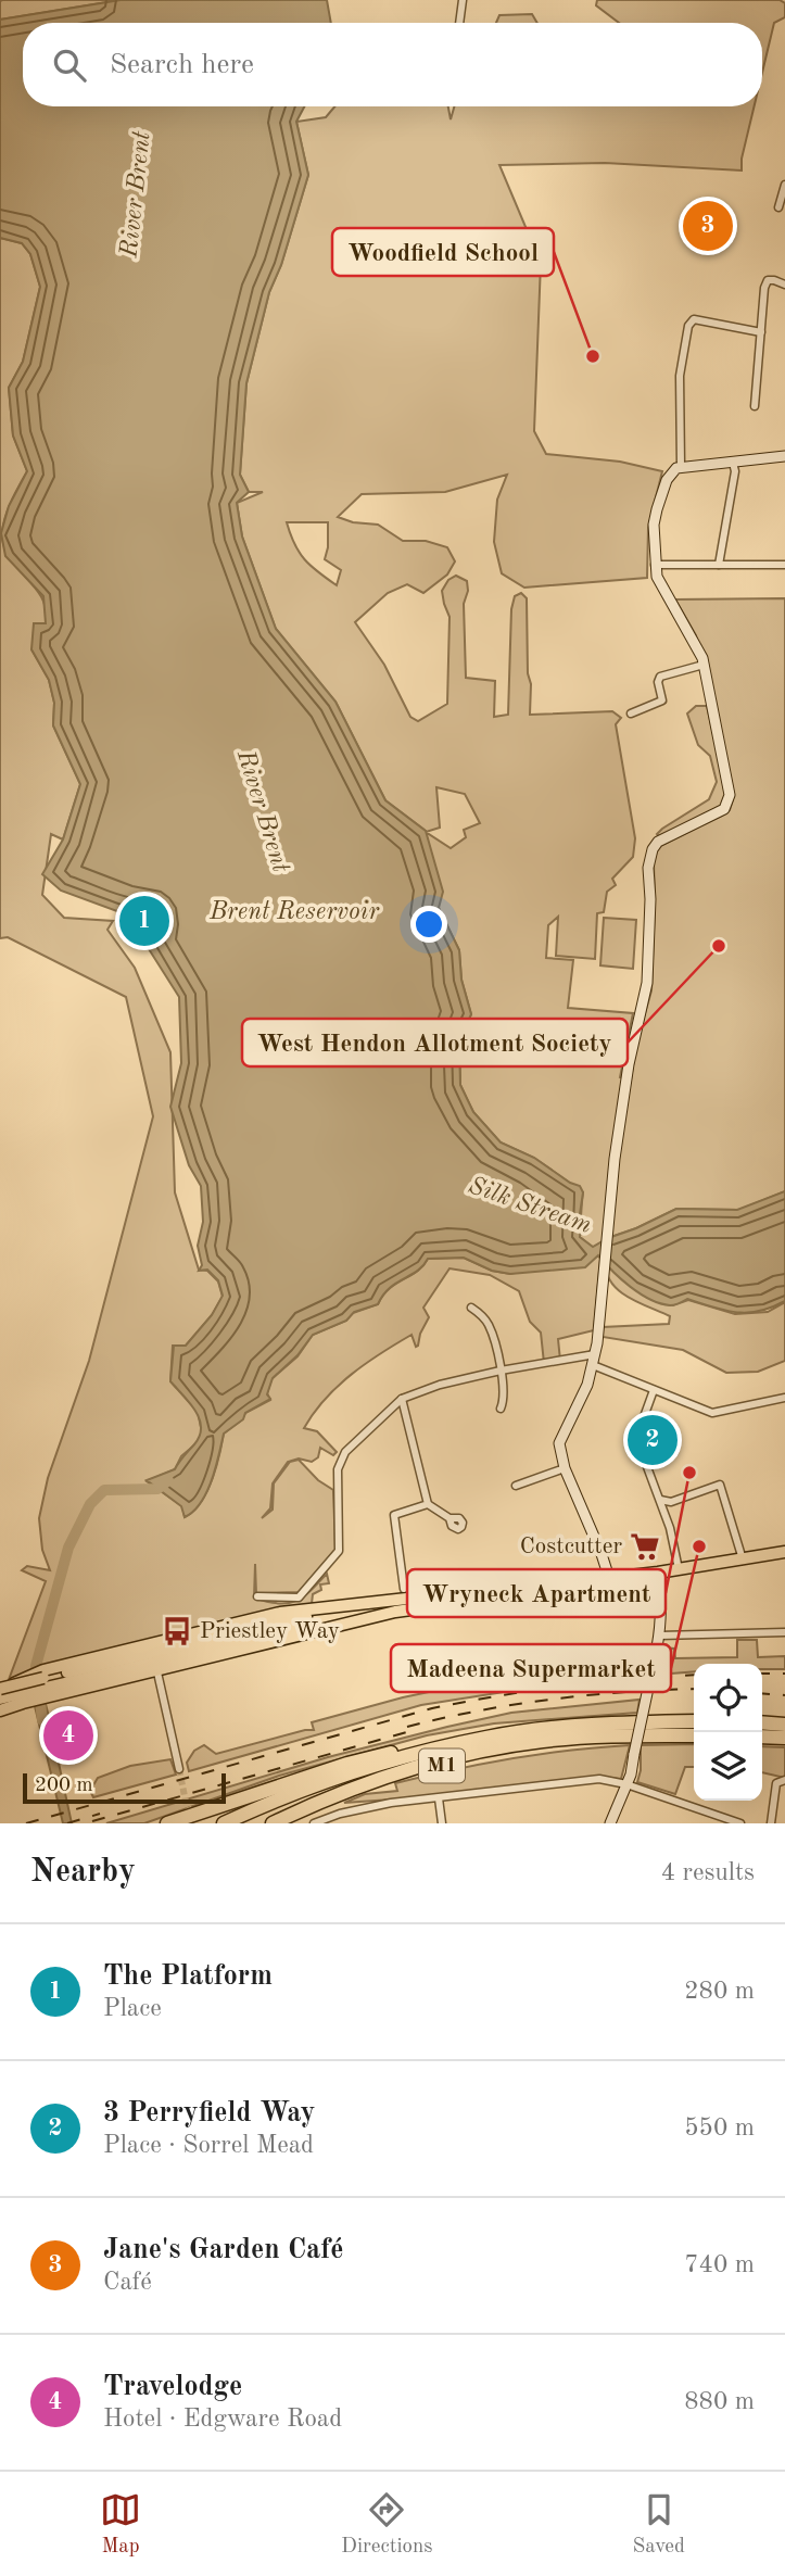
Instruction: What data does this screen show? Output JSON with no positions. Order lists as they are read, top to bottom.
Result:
{
  "streets": {
    "highway": ["M1"]
  },
  "water": ["River Brent", "Brent Reservoir", "Silk Stream"],
  "places": {
    "other": [
      "Woodfield School",
      "West Hendon Allotment Society",
      "Wryneck Apartment",
      "Madeena Supermarket"
    ],
    "supermarket": ["Costcutter"],
    "bus stop": ["Priestley Way"]
  },
  "scale_bar": "200 m",
  "page": {
    "search": "Search here",
    "pins": [
      "3",
      "1",
      "2",
      "4"
    ],
    "scale": "200 m",
    "heading": ["Nearby", "4 results"],
    "list": [
      {
        "mark": "1",
        "name": "The Platform",
        "note": "Place",
        "value": "280 m"
      },
      {
        "mark": "2",
        "name": "3 Perryfield Way",
        "note": "Place · Sorrel Mead",
        "value": "550 m"
      },
      {
        "mark": "3",
        "name": "Jane's Garden Café",
        "note": "Café",
        "value": "740 m"
      },
      {
        "mark": "4",
        "name": "Travelodge",
        "note": "Hotel · Edgware Road",
        "value": "880 m"
      }
    ],
    "nav": ["Map", "Directions", "Saved"]
  }
}
